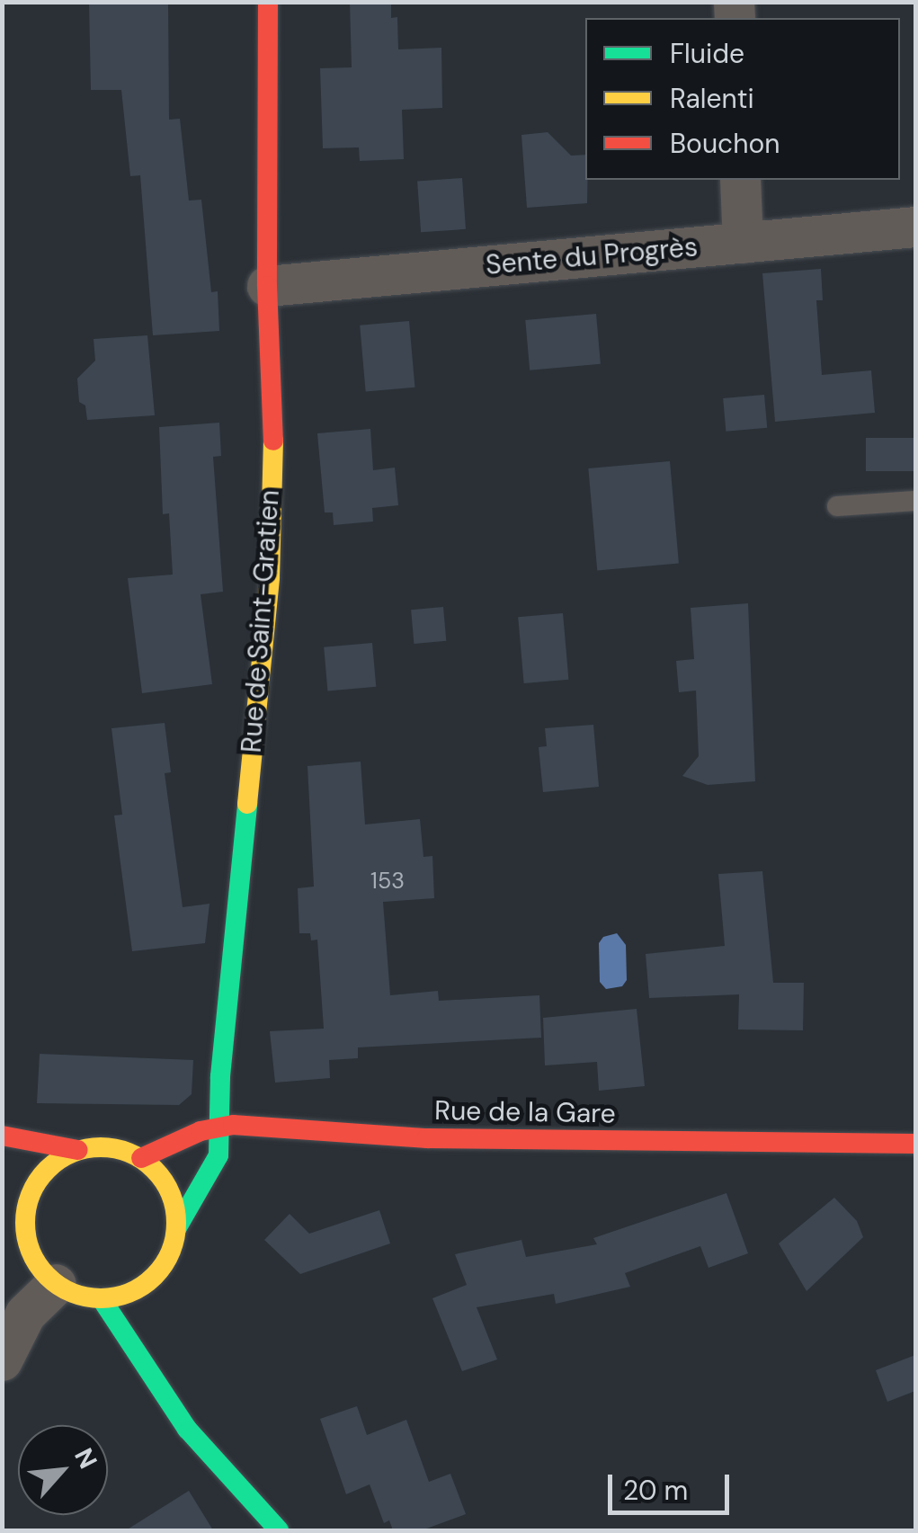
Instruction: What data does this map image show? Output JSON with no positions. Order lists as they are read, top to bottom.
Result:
{
  "streets": {
    "street": ["Sente du Progrès", "Rue de Saint-Gratien", "Rue de la Gare"]
  },
  "crossings": [
    ["Sente du Progrès", "Rue de Saint-Gratien"],
    ["Rue de Saint-Gratien", "Rue de la Gare"]
  ],
  "house_numbers": ["153"],
  "legend": ["Fluide", "Ralenti", "Bouchon"],
  "scale_bar": "20 m",
  "north": "top right"
}
